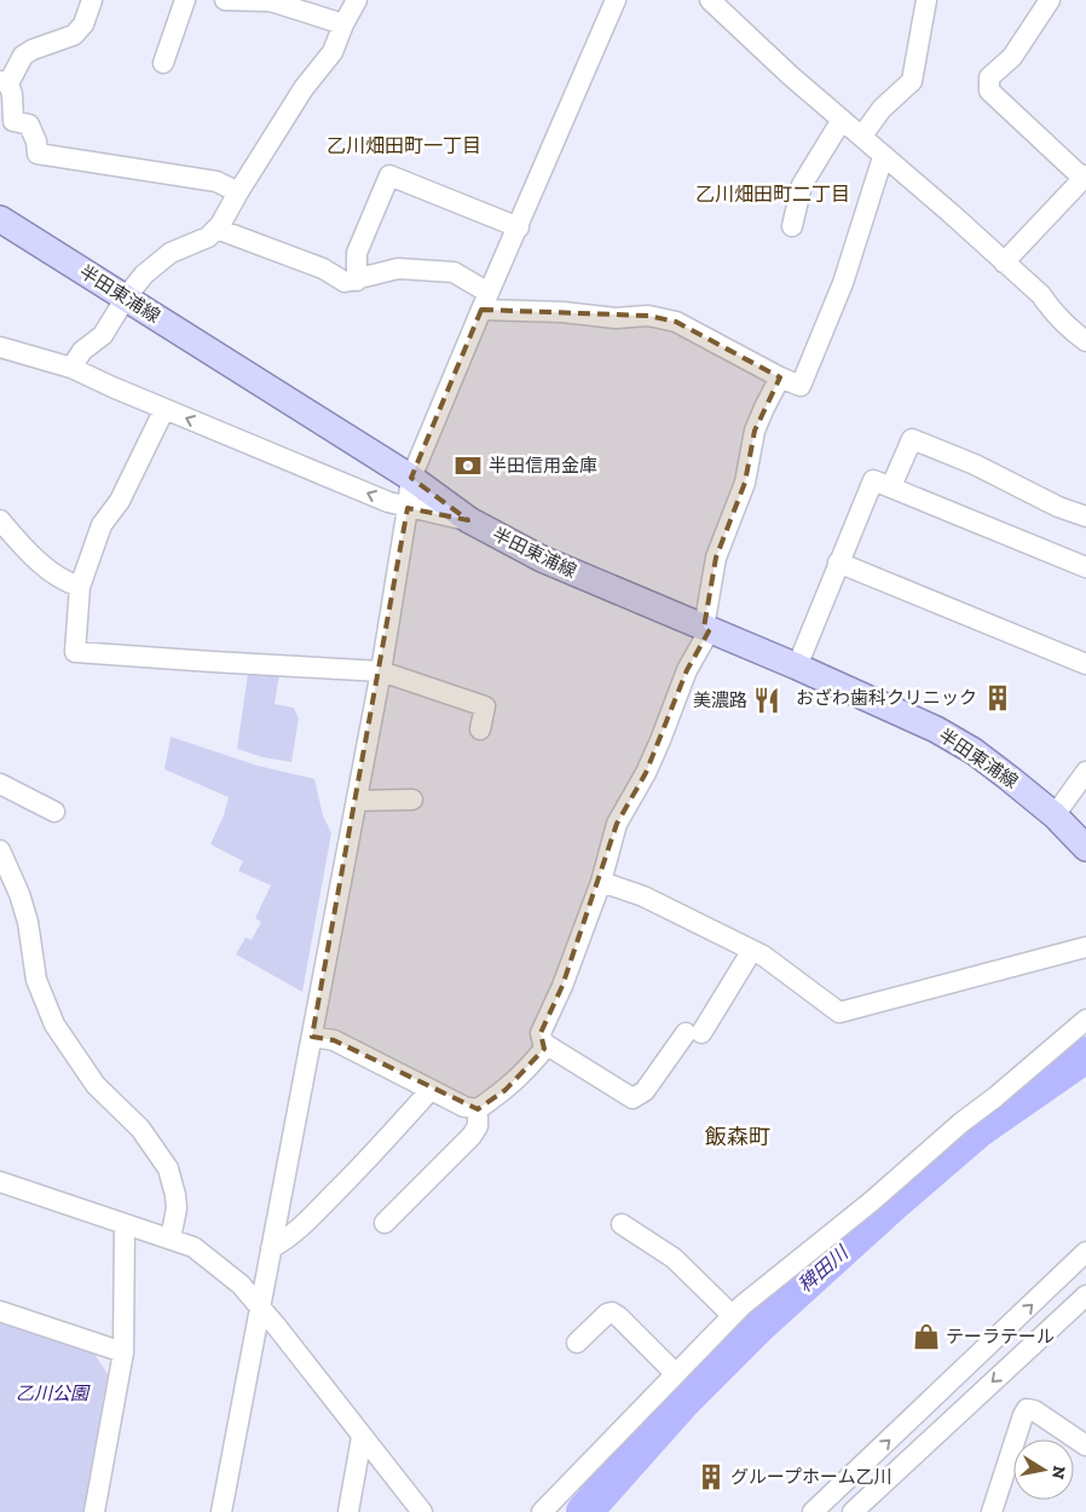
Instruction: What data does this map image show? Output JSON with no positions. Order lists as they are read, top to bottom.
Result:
{
  "streets": {
    "main road": ["半田東浦線"]
  },
  "districts": ["乙川畑田町一丁目", "乙川畑田町二丁目", "飯森町"],
  "water": ["稗田川"],
  "parks": ["乙川公園"],
  "places": {
    "bank": ["半田信用金庫"],
    "building": ["おざわ歯科クリニック", "グループホーム乙川"],
    "restaurant": ["美濃路"],
    "shop": ["テーラテール"]
  },
  "north": "right"
}
